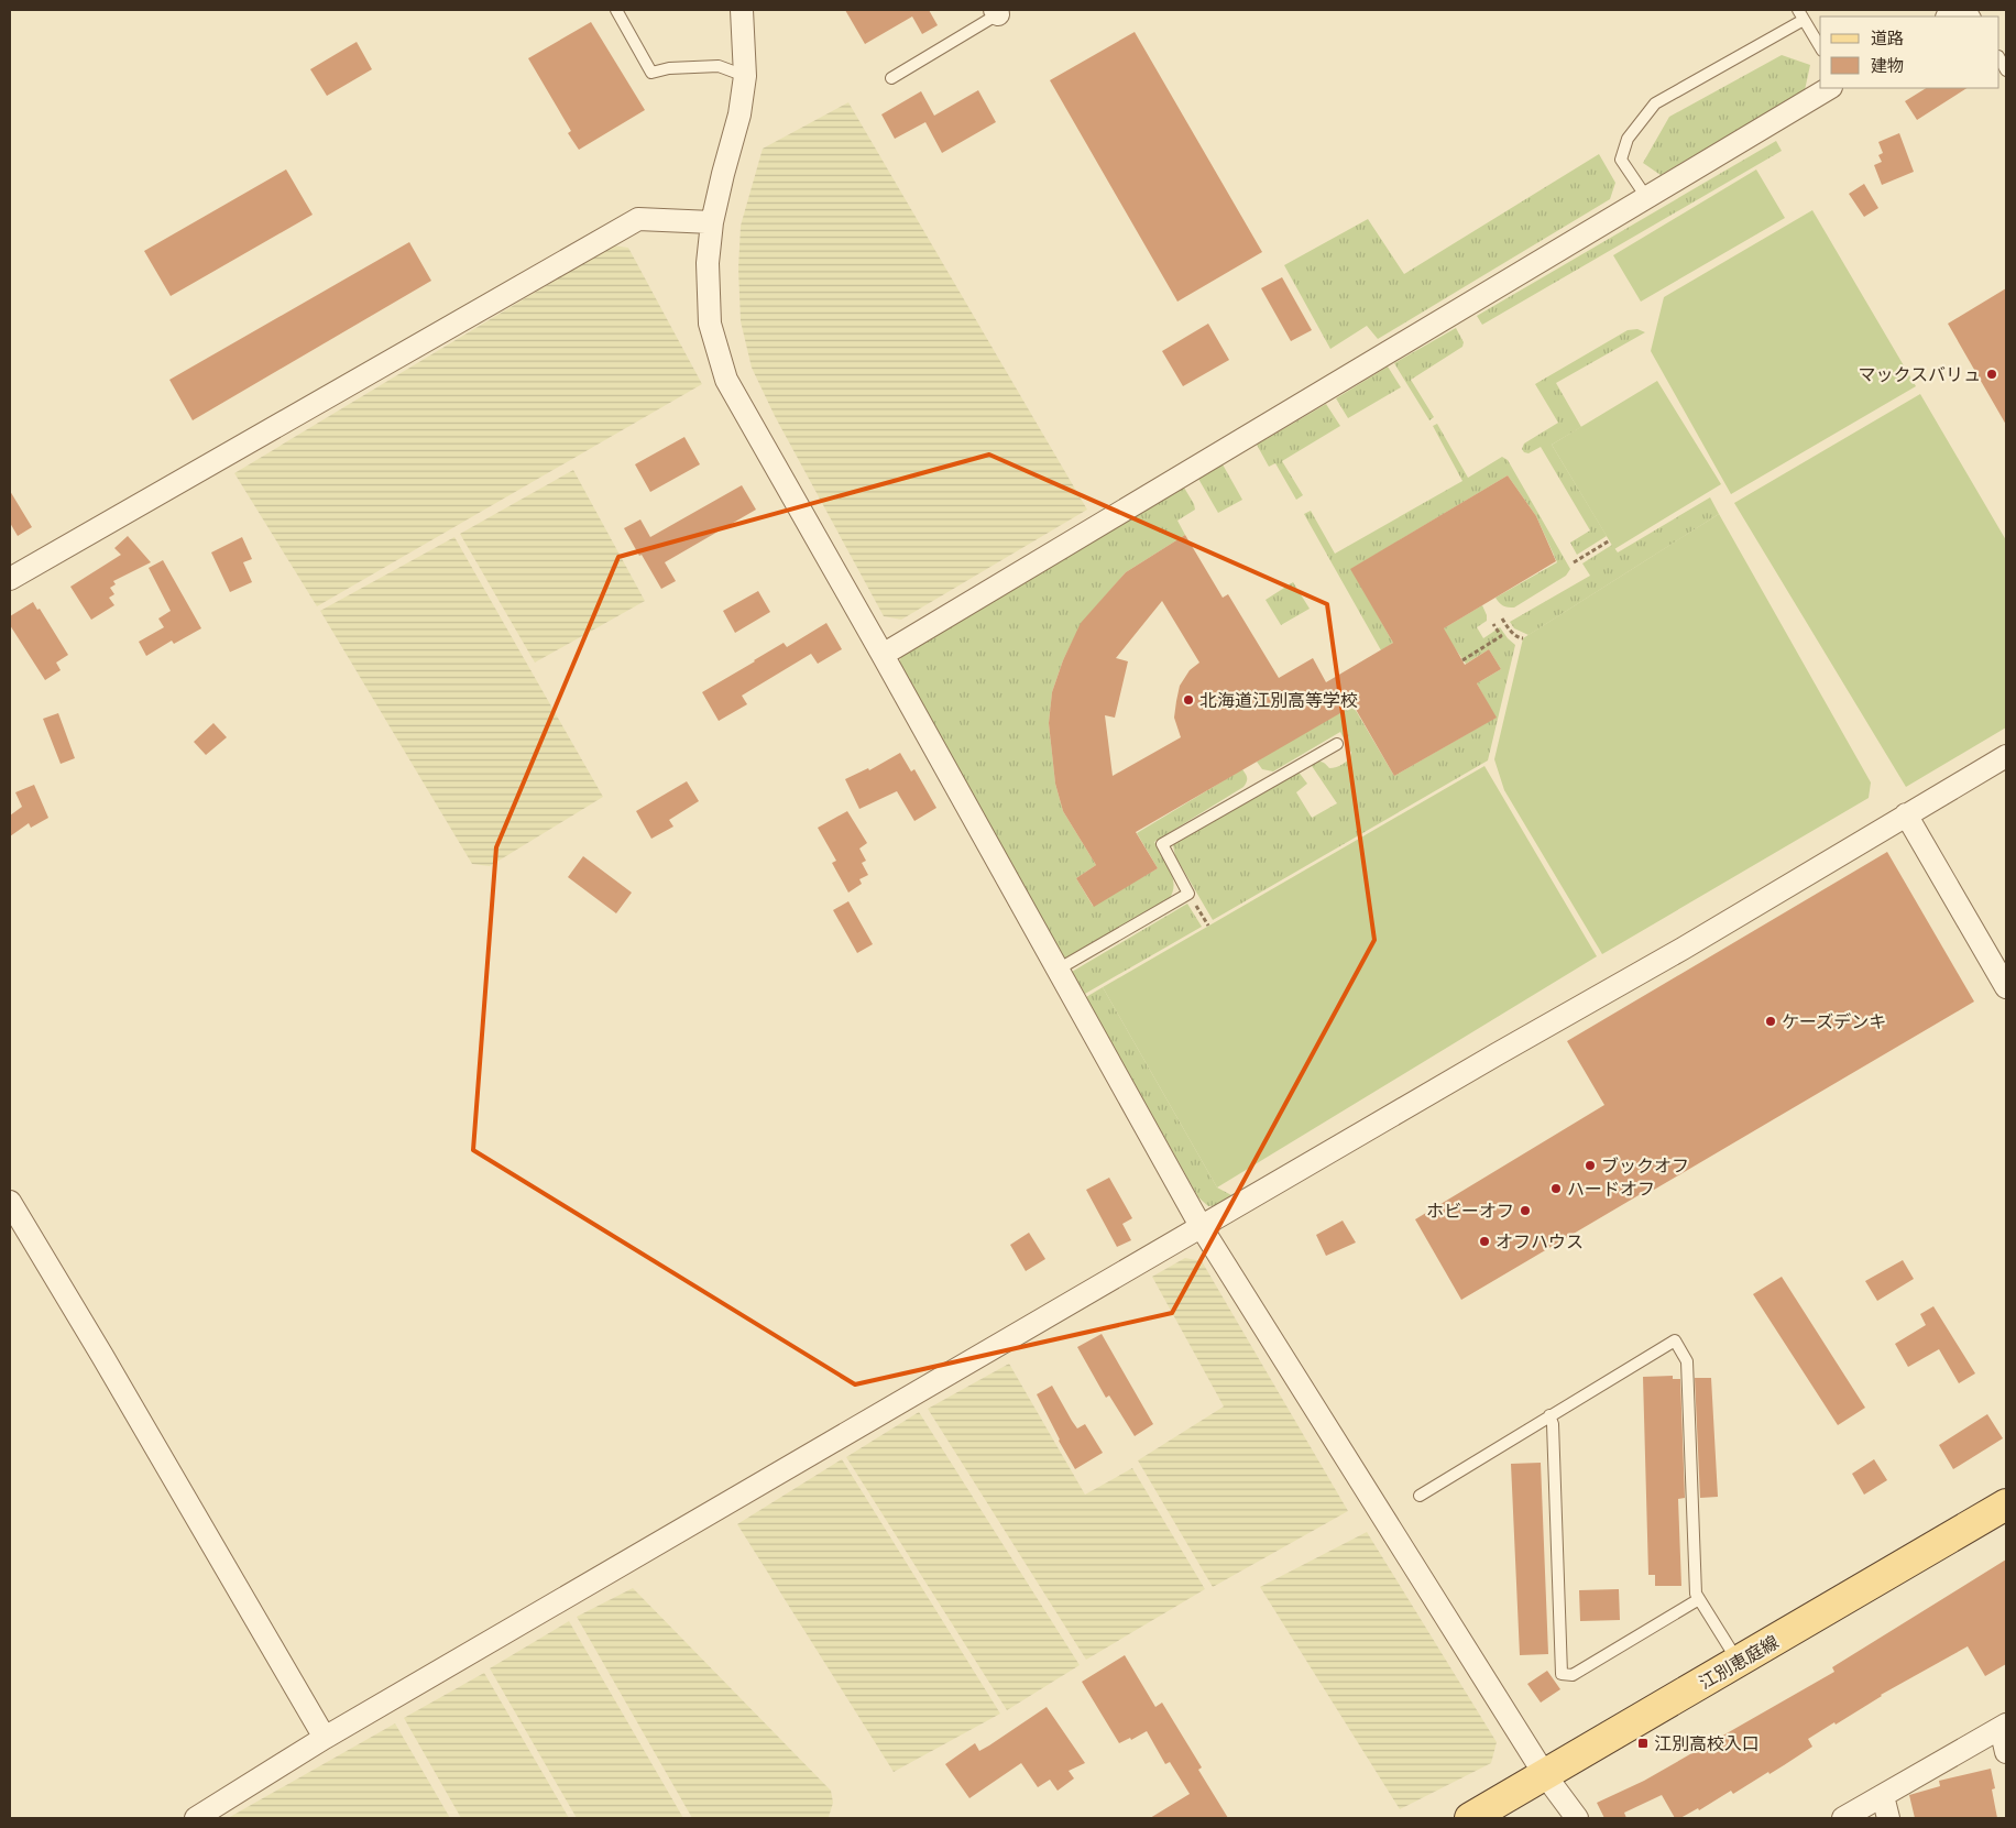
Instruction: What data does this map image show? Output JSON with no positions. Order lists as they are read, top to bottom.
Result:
{
  "streets": {
    "main road": ["江別恵庭線"]
  },
  "places": {
    "other": [
      "マックスバリュ",
      "北海道江別高等学校",
      "ケーズデンキ",
      "ブックオフ",
      "ハードオフ",
      "ホビーオフ",
      "オフハウス"
    ],
    "transit": ["江別高校入口"]
  },
  "legend": ["道路", "建物"]
}
